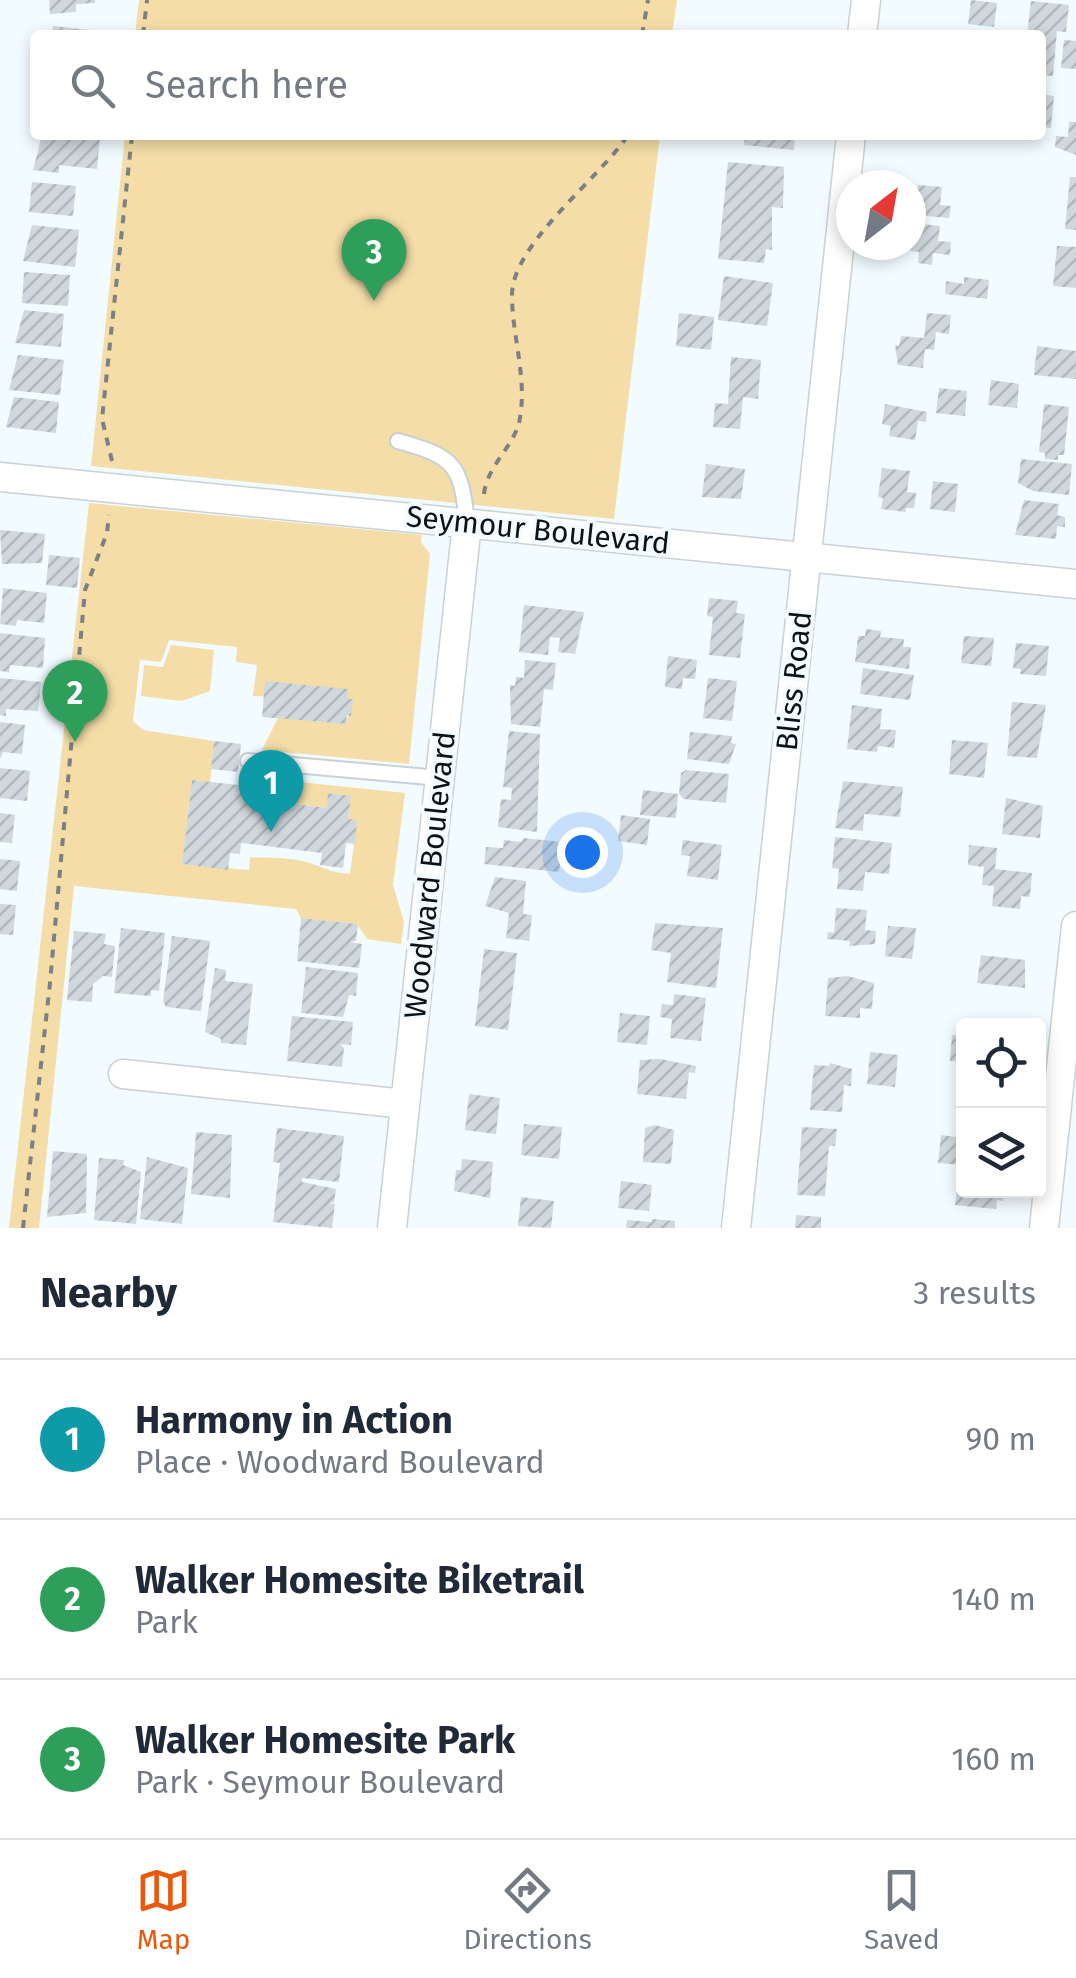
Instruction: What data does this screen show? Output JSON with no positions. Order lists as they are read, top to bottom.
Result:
{
  "streets": {
    "street": ["Seymour Boulevard", "Bliss Road", "Woodward Boulevard"]
  },
  "crossings": [
    ["Seymour Boulevard", "Bliss Road"],
    ["Seymour Boulevard", "Woodward Boulevard"]
  ],
  "north": "top right",
  "page": {
    "search": "Search here",
    "pins": ["3", "2", "1"],
    "heading": ["Nearby", "3 results"],
    "list": [
      {
        "mark": "1",
        "name": "Harmony in Action",
        "note": "Place · Woodward Boulevard",
        "value": "90 m"
      },
      {
        "mark": "2",
        "name": "Walker Homesite Biketrail",
        "note": "Park",
        "value": "140 m"
      },
      {
        "mark": "3",
        "name": "Walker Homesite Park",
        "note": "Park · Seymour Boulevard",
        "value": "160 m"
      }
    ],
    "nav": ["Map", "Directions", "Saved"]
  }
}
